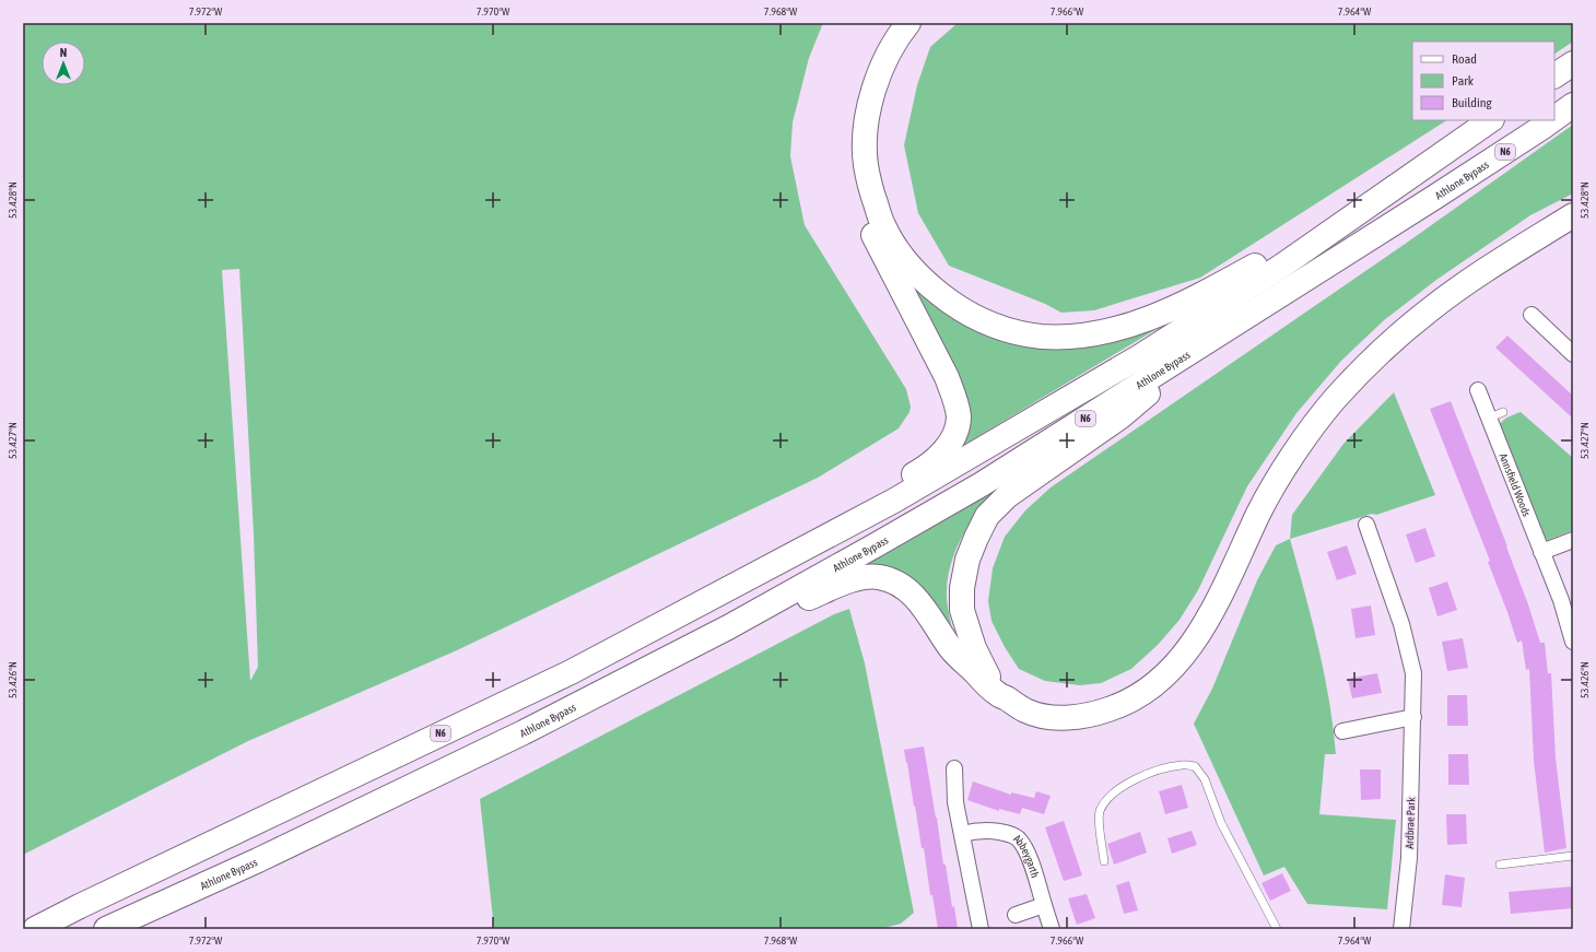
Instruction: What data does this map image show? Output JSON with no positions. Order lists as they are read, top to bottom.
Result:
{
  "streets": {
    "highway": ["N6", "Athlone Bypass"],
    "street": ["Annsfield Woods", "Ardbrae Park", "Abbeygarth"]
  },
  "legend": ["Road", "Park", "Building"],
  "north": "top",
  "coordinates": [
    "7.972°W",
    "7.970°W",
    "7.968°W",
    "7.966°W",
    "7.964°W",
    "53.428°N",
    "53.427°N",
    "53.426°N"
  ]
}
